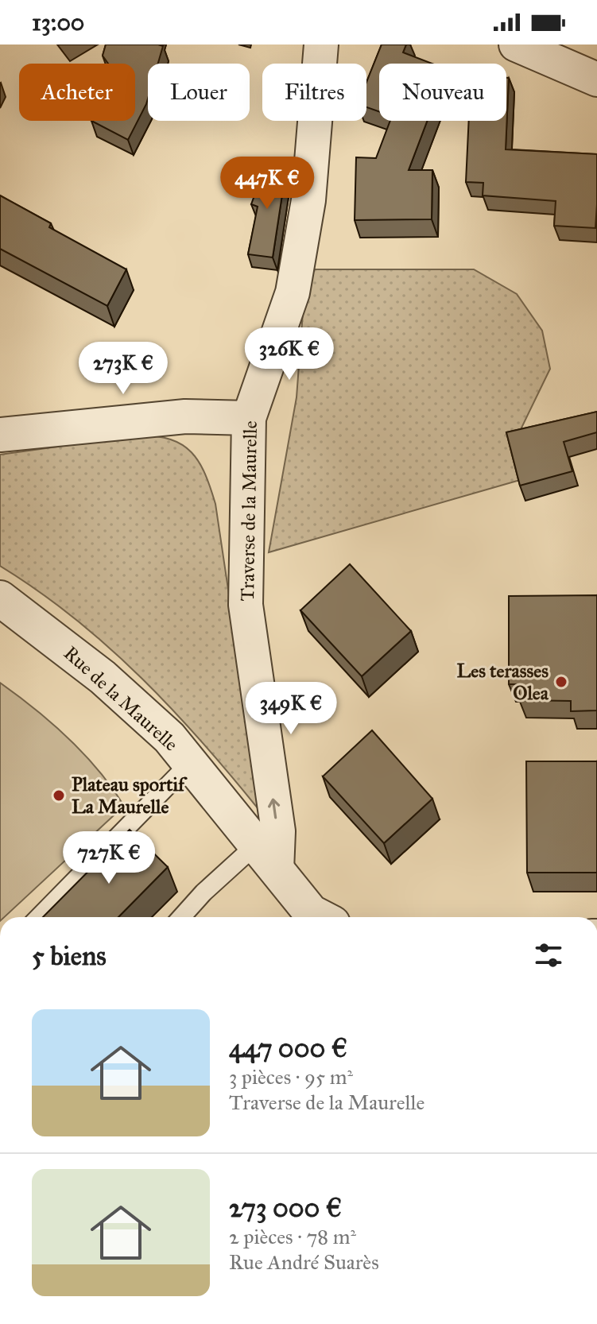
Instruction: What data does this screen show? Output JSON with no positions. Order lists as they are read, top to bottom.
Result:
{
  "streets": {
    "street": ["Traverse de la Maurelle", "Rue de la Maurelle"]
  },
  "crossings": [
    ["Traverse de la Maurelle", "Rue de la Maurelle"]
  ],
  "one_way": ["Traverse de la Maurelle"],
  "places": ["Les terasses Olea", "Plateau sportif La Maurelle"],
  "page": {
    "status": "13:00",
    "chip": [
      "Acheter",
      "Louer",
      "Filtres",
      "Nouveau"
    ],
    "price": [
      "447K €",
      "326K €",
      "273K €",
      "349K €",
      "727K €"
    ],
    "heading": "5 biens",
    "list": [
      {
        "name": "447 000 €",
        "note": "3 pièces · 95 m² · Traverse de la Maurelle"
      },
      {
        "name": "273 000 €",
        "note": "2 pièces · 78 m² · Rue André Suarès"
      }
    ]
  }
}
